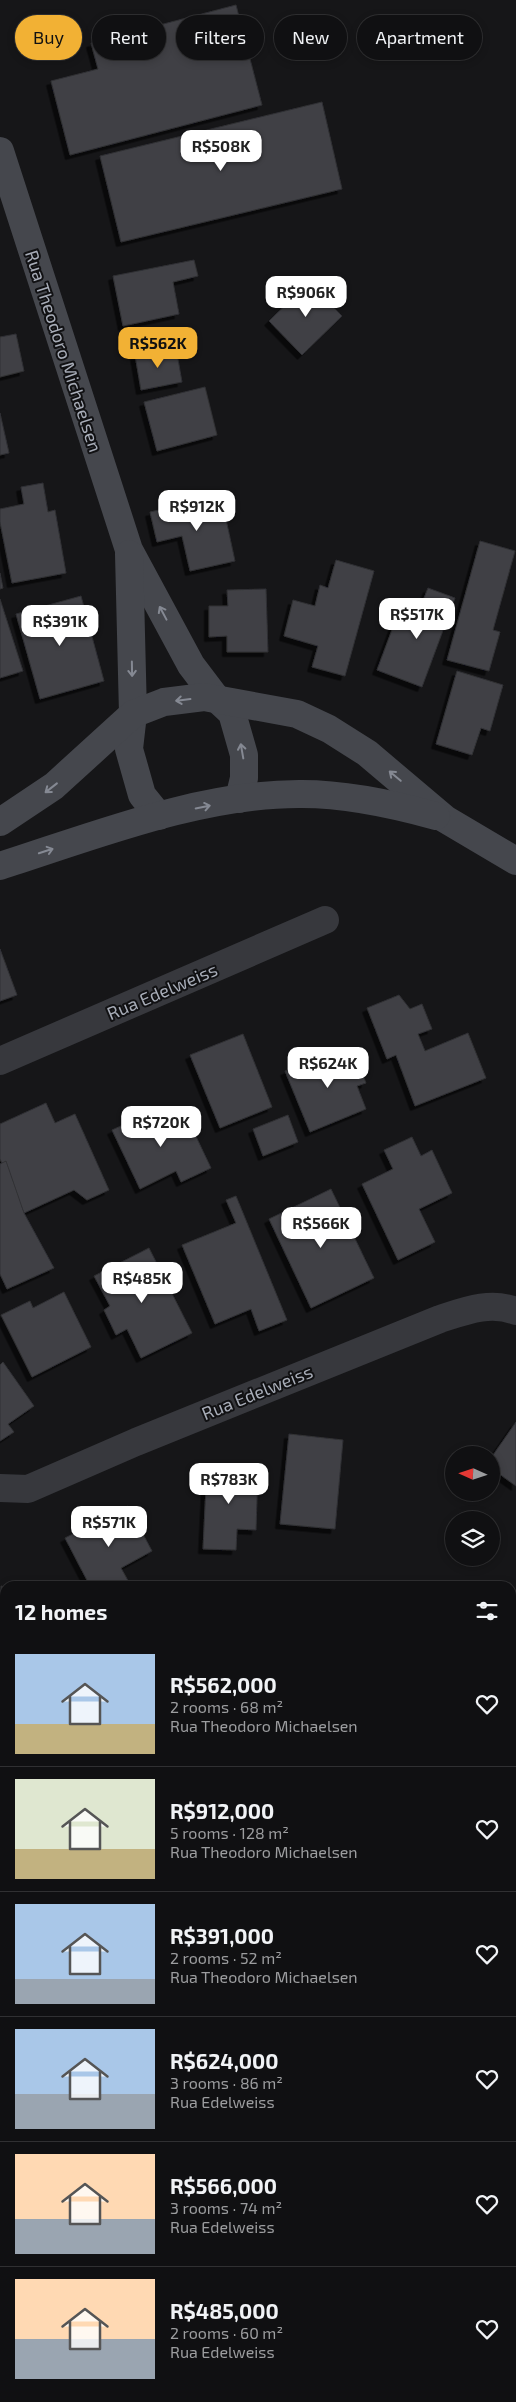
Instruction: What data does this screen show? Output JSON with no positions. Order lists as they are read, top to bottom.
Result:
{
  "streets": {
    "main road": ["Rua Theodoro Michaelsen"],
    "street": ["Rua Edelweiss"]
  },
  "north": "left",
  "page": {
    "chip": [
      "Buy",
      "Rent",
      "Filters",
      "New",
      "Apartment"
    ],
    "price": [
      "R$508K",
      "R$906K",
      "R$562K",
      "R$912K",
      "R$517K",
      "R$391K",
      "R$624K",
      "R$720K",
      "R$566K",
      "R$485K",
      "R$783K",
      "R$571K"
    ],
    "heading": "12 homes",
    "list": [
      {
        "name": "R$562,000",
        "note": "2 rooms · 68 m² · Rua Theodoro Michaelsen"
      },
      {
        "name": "R$912,000",
        "note": "5 rooms · 128 m² · Rua Theodoro Michaelsen"
      },
      {
        "name": "R$391,000",
        "note": "2 rooms · 52 m² · Rua Theodoro Michaelsen"
      },
      {
        "name": "R$624,000",
        "note": "3 rooms · 86 m² · Rua Edelweiss"
      },
      {
        "name": "R$566,000",
        "note": "3 rooms · 74 m² · Rua Edelweiss"
      },
      {
        "name": "R$485,000",
        "note": "2 rooms · 60 m² · Rua Edelweiss"
      }
    ]
  }
}
